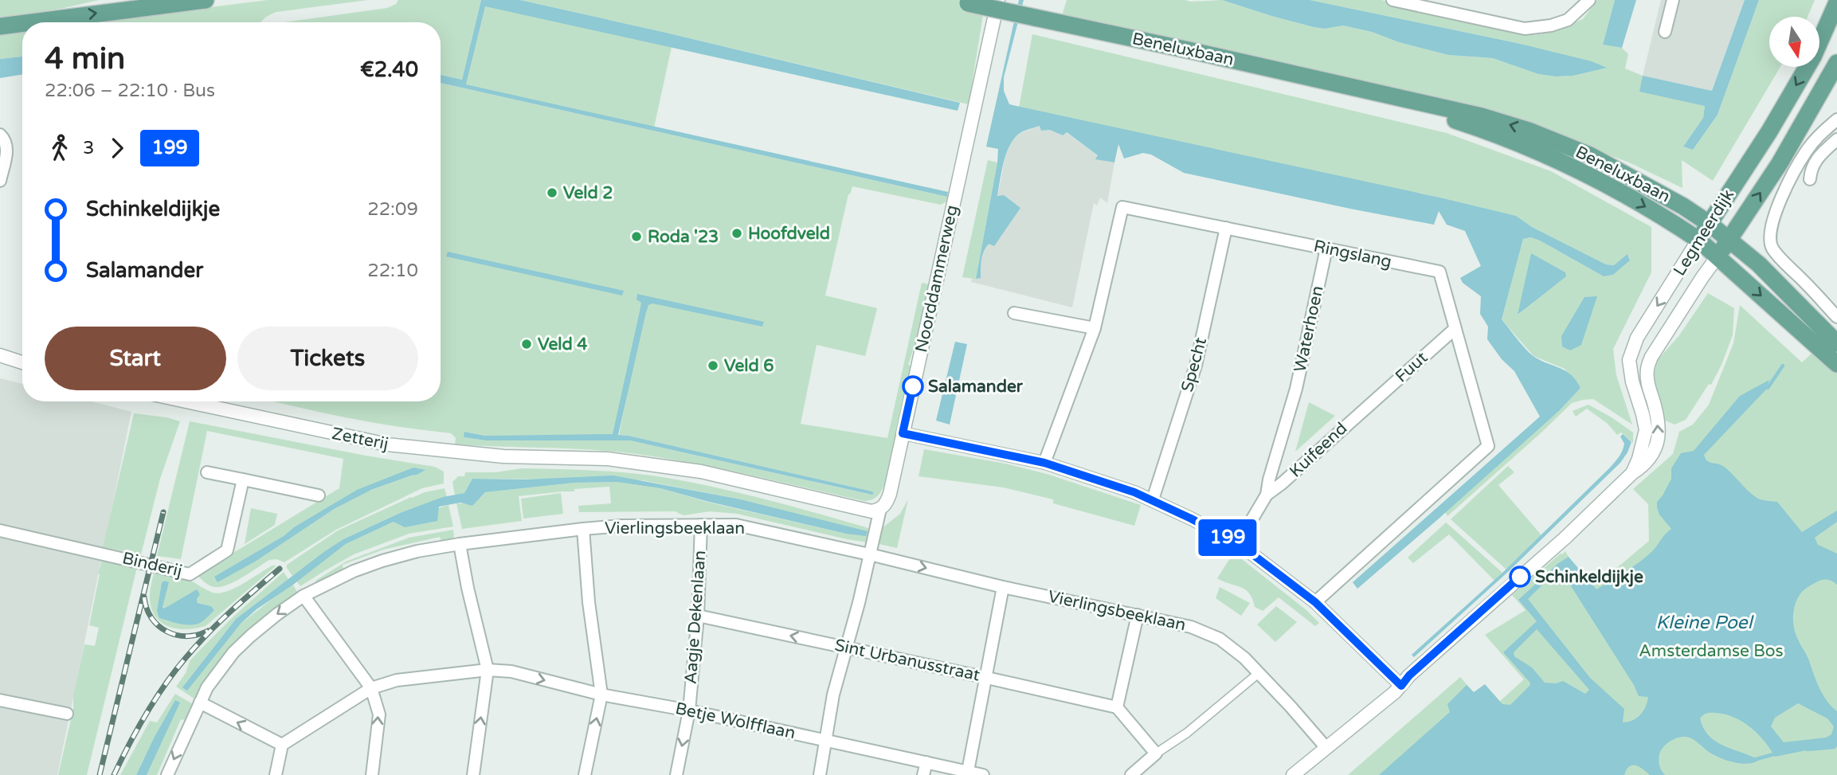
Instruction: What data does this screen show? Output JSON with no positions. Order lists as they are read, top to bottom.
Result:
{
  "streets": {
    "main road": ["Beneluxbaan", "Legmeerdijk"],
    "street": [
      "Ringslang",
      "Noorddammerweg",
      "Waterhoen",
      "Specht",
      "Fuut",
      "Zetterij",
      "Kuifeend",
      "Vierlingsbeeklaan",
      "Binderij",
      "Aagje Dekenlaan",
      "Sint Urbanusstraat",
      "Betje Wolfflaan"
    ]
  },
  "crossings": [
    ["Beneluxbaan", "Legmeerdijk"],
    ["Legmeerdijk", "Vierlingsbeeklaan"],
    ["Ringslang", "Waterhoen"],
    ["Ringslang", "Specht"],
    ["Ringslang", "Fuut"],
    ["Noorddammerweg", "Zetterij"],
    ["Noorddammerweg", "Vierlingsbeeklaan"],
    ["Noorddammerweg", "Sint Urbanusstraat"],
    ["Noorddammerweg", "Betje Wolfflaan"],
    ["Waterhoen", "Kuifeend"],
    ["Fuut", "Kuifeend"],
    ["Vierlingsbeeklaan", "Aagje Dekenlaan"],
    ["Aagje Dekenlaan", "Sint Urbanusstraat"],
    ["Aagje Dekenlaan", "Betje Wolfflaan"]
  ],
  "one_way": ["Sint Urbanusstraat"],
  "water": ["Kleine Poel"],
  "parks": ["Amsterdamse Bos"],
  "places": [
    "Veld 2",
    "Hoofdveld",
    "Roda '23",
    "Veld 4",
    "Veld 6",
    "Salamander",
    "Schinkeldijkje"
  ],
  "lines": ["bus line 199"],
  "north": "bottom",
  "page": {
    "on_map": "199",
    "heading": ["4 min", "22:06 – 22:10 · Bus", "€2.40"],
    "legs": ["3", "199"],
    "list": [
      {
        "name": "Schinkeldijkje",
        "value": "22:09"
      },
      {
        "name": "Salamander",
        "value": "22:10"
      }
    ],
    "buttons": ["Start", "Tickets"]
  }
}
